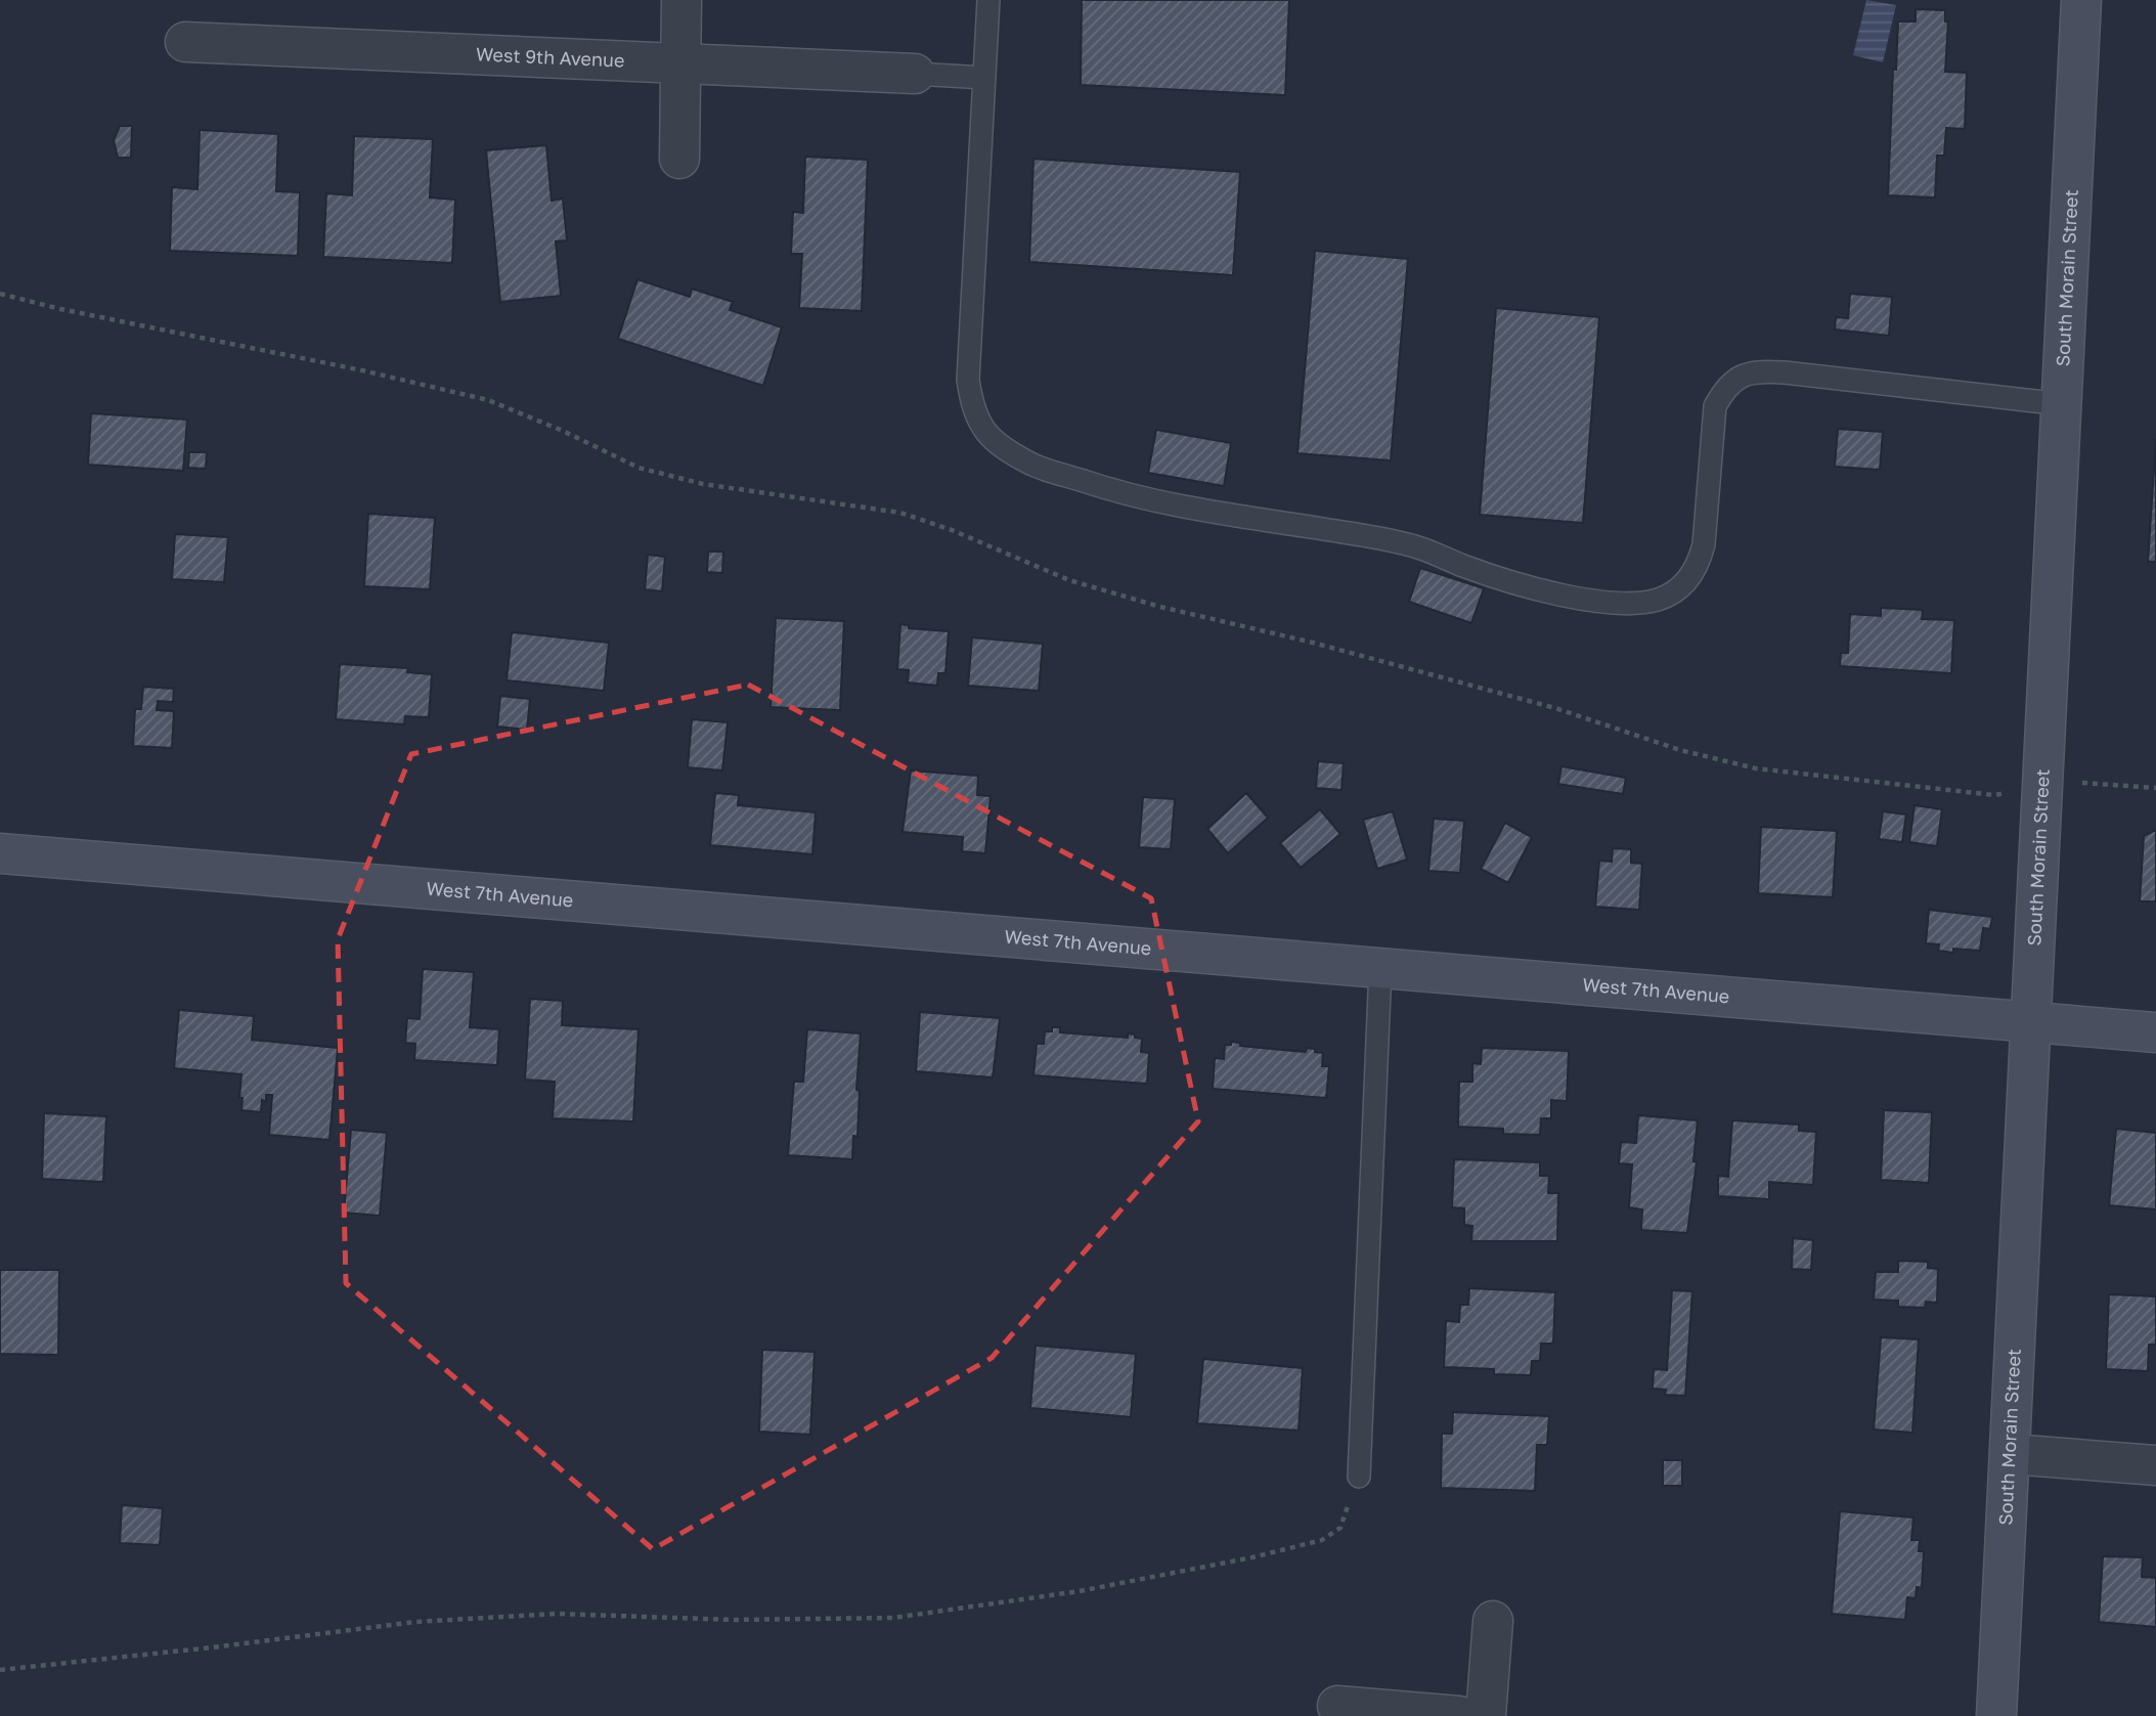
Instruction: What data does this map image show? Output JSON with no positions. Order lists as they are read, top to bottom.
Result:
{
  "streets": {
    "street": ["West 9th Avenue", "South Morain Street", "West 7th Avenue"]
  },
  "crossings": [
    ["South Morain Street", "West 7th Avenue"]
  ]
}
